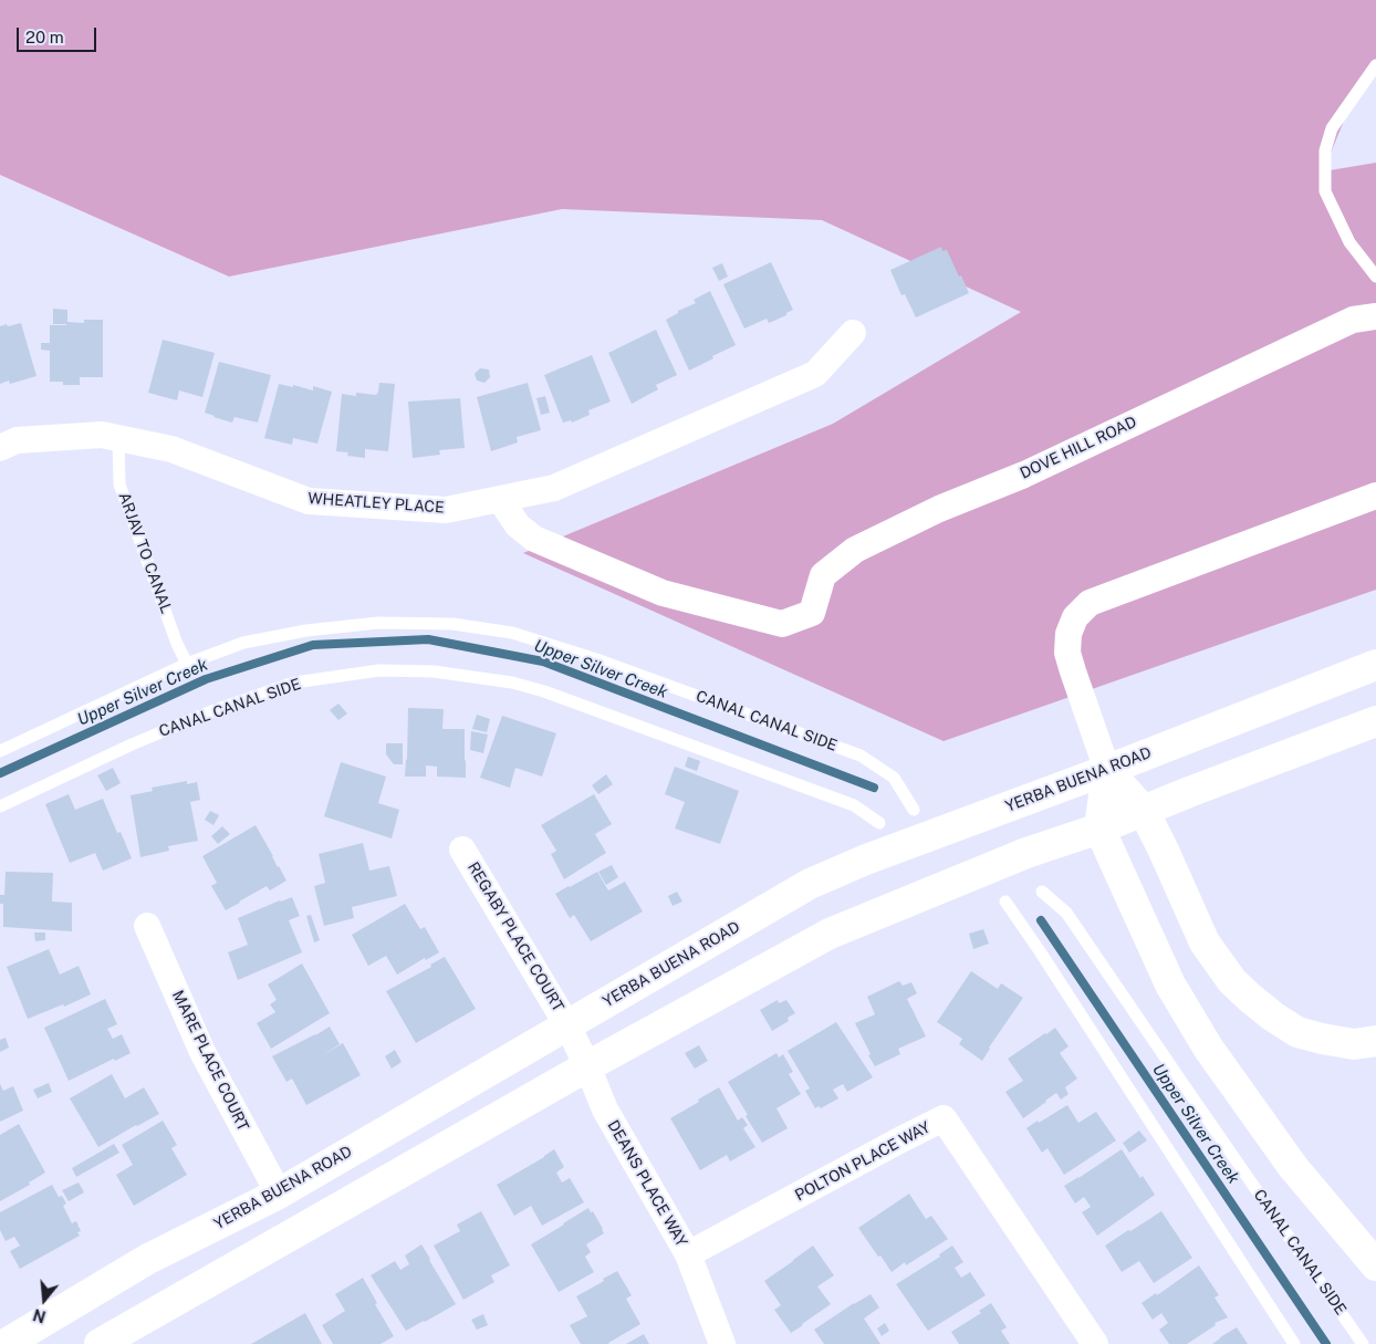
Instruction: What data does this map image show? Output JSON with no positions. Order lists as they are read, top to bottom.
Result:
{
  "streets": {
    "main road": ["YERBA BUENA ROAD"],
    "street": [
      "DOVE HILL ROAD",
      "WHEATLEY PLACE",
      "REGABY PLACE COURT",
      "MARE PLACE COURT",
      "POLTON PLACE WAY",
      "DEANS PLACE WAY"
    ],
    "lane": ["ARJAV TO CANAL", "CANAL CANAL SIDE"]
  },
  "crossings": [
    ["DOVE HILL ROAD", "WHEATLEY PLACE"],
    ["WHEATLEY PLACE", "ARJAV TO CANAL"],
    ["ARJAV TO CANAL", "CANAL CANAL SIDE"],
    ["YERBA BUENA ROAD", "REGABY PLACE COURT"],
    ["YERBA BUENA ROAD", "MARE PLACE COURT"],
    ["YERBA BUENA ROAD", "DEANS PLACE WAY"],
    ["REGABY PLACE COURT", "DEANS PLACE WAY"],
    ["POLTON PLACE WAY", "DEANS PLACE WAY"]
  ],
  "water": ["Upper Silver Creek"],
  "scale_bar": "20 m",
  "north": "bottom"
}
